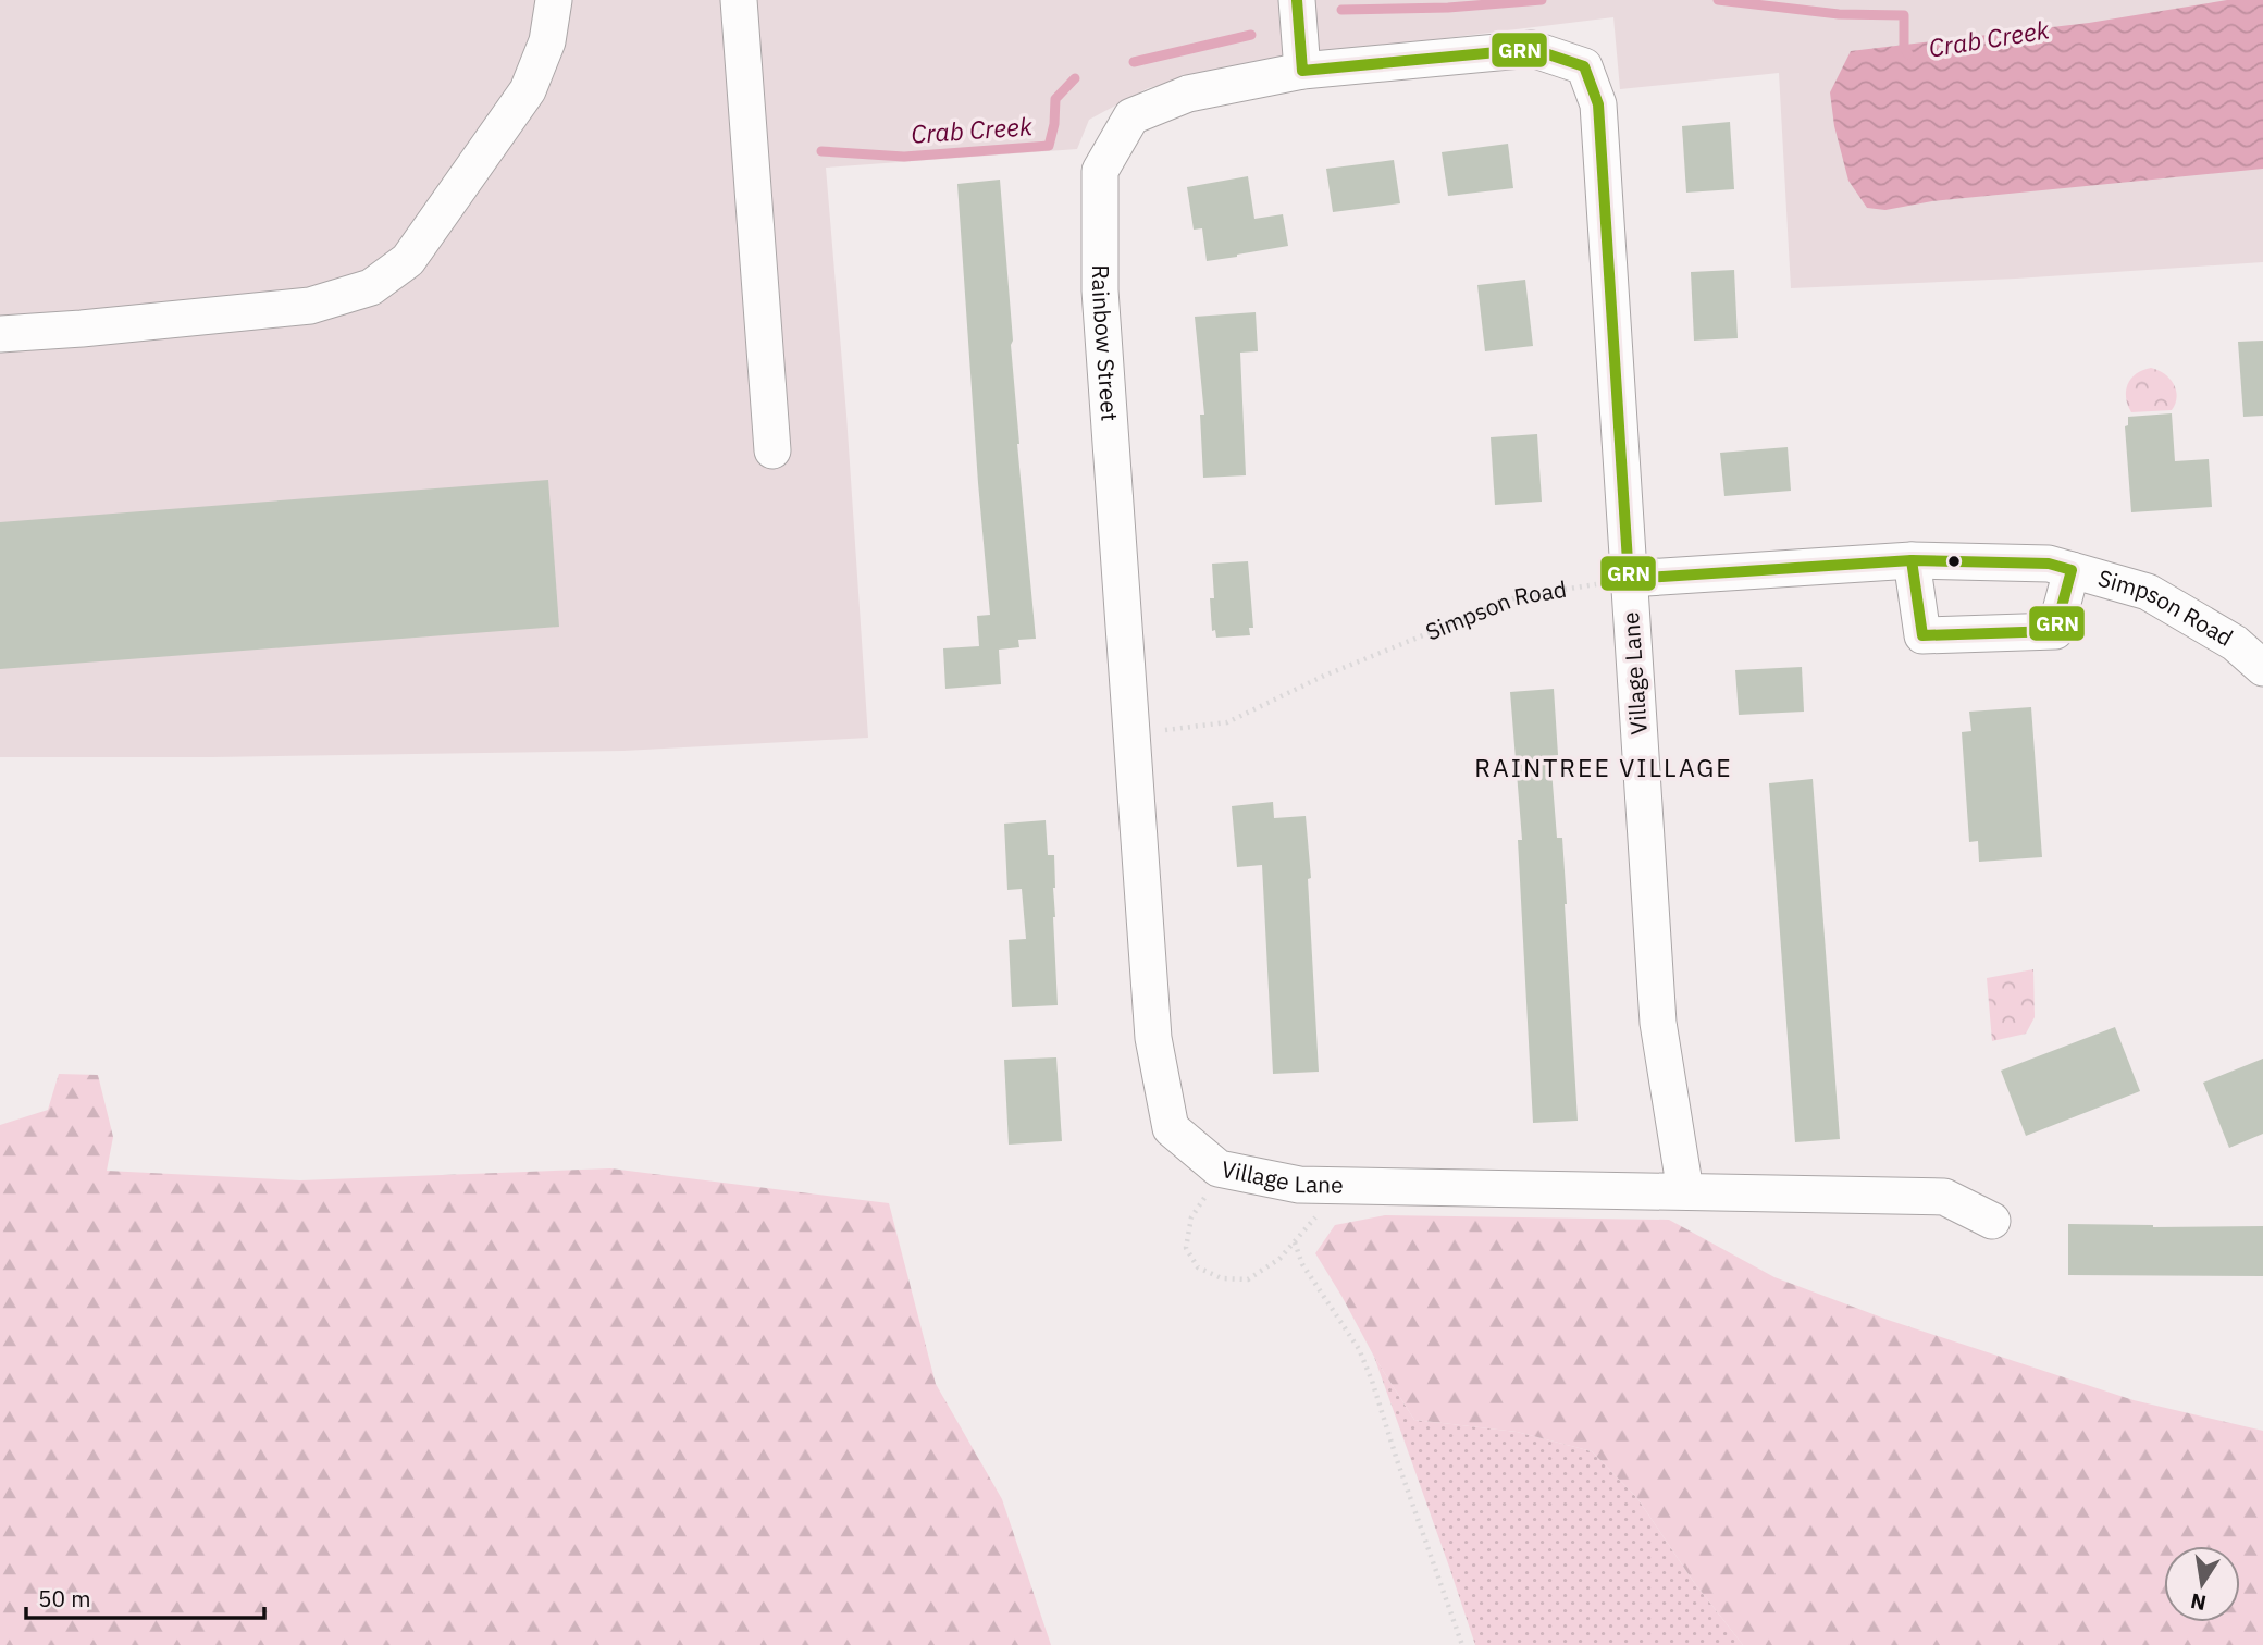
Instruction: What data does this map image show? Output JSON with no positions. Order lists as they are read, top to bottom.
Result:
{
  "streets": {
    "street": ["Rainbow Street", "Simpson Road", "Village Lane"]
  },
  "crossings": [
    ["Rainbow Street", "Simpson Road"],
    ["Rainbow Street", "Village Lane"],
    ["Simpson Road", "Village Lane"]
  ],
  "districts": ["RAINTREE VILLAGE"],
  "water": ["Crab Creek"],
  "lines": ["transit line GRN"],
  "scale_bar": "50 m",
  "north": "bottom"
}
